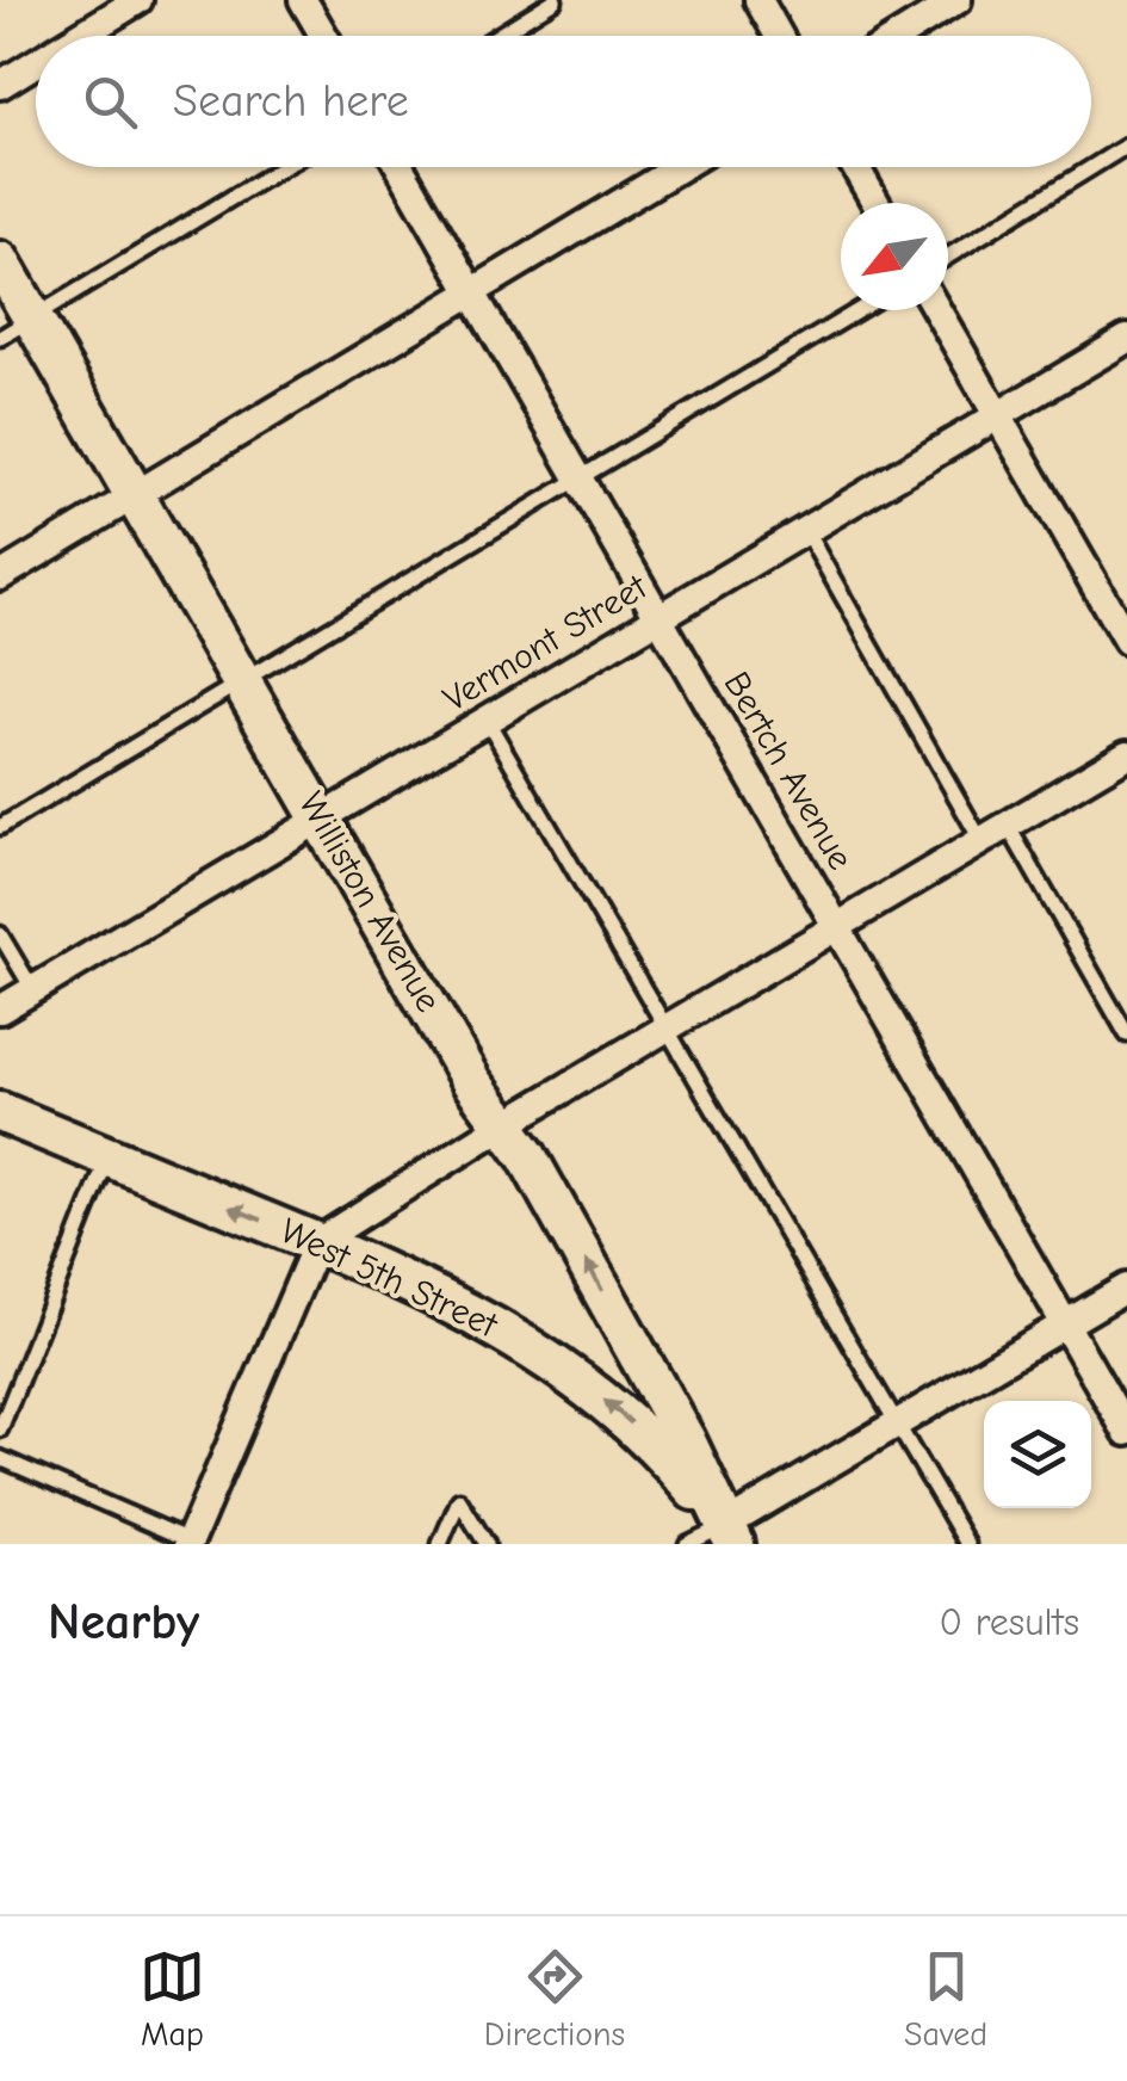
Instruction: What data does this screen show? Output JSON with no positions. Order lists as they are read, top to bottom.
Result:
{
  "streets": {
    "main road": ["Williston Avenue", "West 5th Street"],
    "street": ["Vermont Street", "Bertch Avenue"]
  },
  "crossings": [
    ["Vermont Street", "Bertch Avenue"],
    ["Vermont Street", "Williston Avenue"],
    ["Williston Avenue", "West 5th Street"]
  ],
  "one_way": ["West 5th Street"],
  "north": "bottom left",
  "page": {
    "search": "Search here",
    "heading": ["Nearby", "0 results"],
    "nav": ["Map", "Directions", "Saved"]
  }
}
